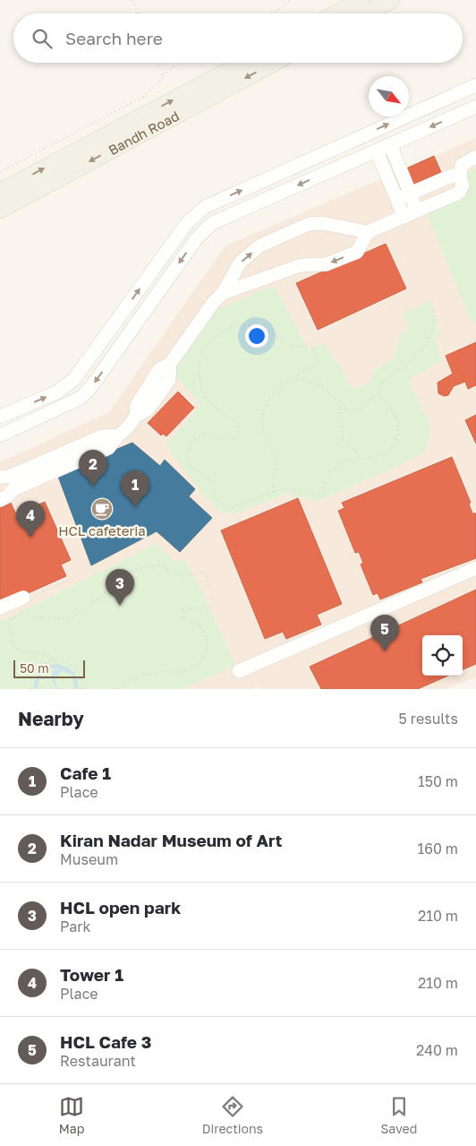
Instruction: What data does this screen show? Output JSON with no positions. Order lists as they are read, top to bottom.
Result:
{
  "streets": {
    "main road": ["Bandh Road"]
  },
  "places": {
    "cafe": ["HCL cafeteria"]
  },
  "scale_bar": "50 m",
  "north": "bottom right",
  "page": {
    "search": "Search here",
    "pins": [
      "2",
      "1",
      "4",
      "3",
      "5"
    ],
    "scale": "50 m",
    "heading": ["Nearby", "5 results"],
    "list": [
      {
        "mark": "1",
        "name": "Cafe 1",
        "note": "Place",
        "value": "150 m"
      },
      {
        "mark": "2",
        "name": "Kiran Nadar Museum of Art",
        "note": "Museum",
        "value": "160 m"
      },
      {
        "mark": "3",
        "name": "HCL open park",
        "note": "Park",
        "value": "210 m"
      },
      {
        "mark": "4",
        "name": "Tower 1",
        "note": "Place",
        "value": "210 m"
      },
      {
        "mark": "5",
        "name": "HCL Cafe 3",
        "note": "Restaurant",
        "value": "240 m"
      }
    ],
    "nav": ["Map", "Directions", "Saved"]
  }
}
